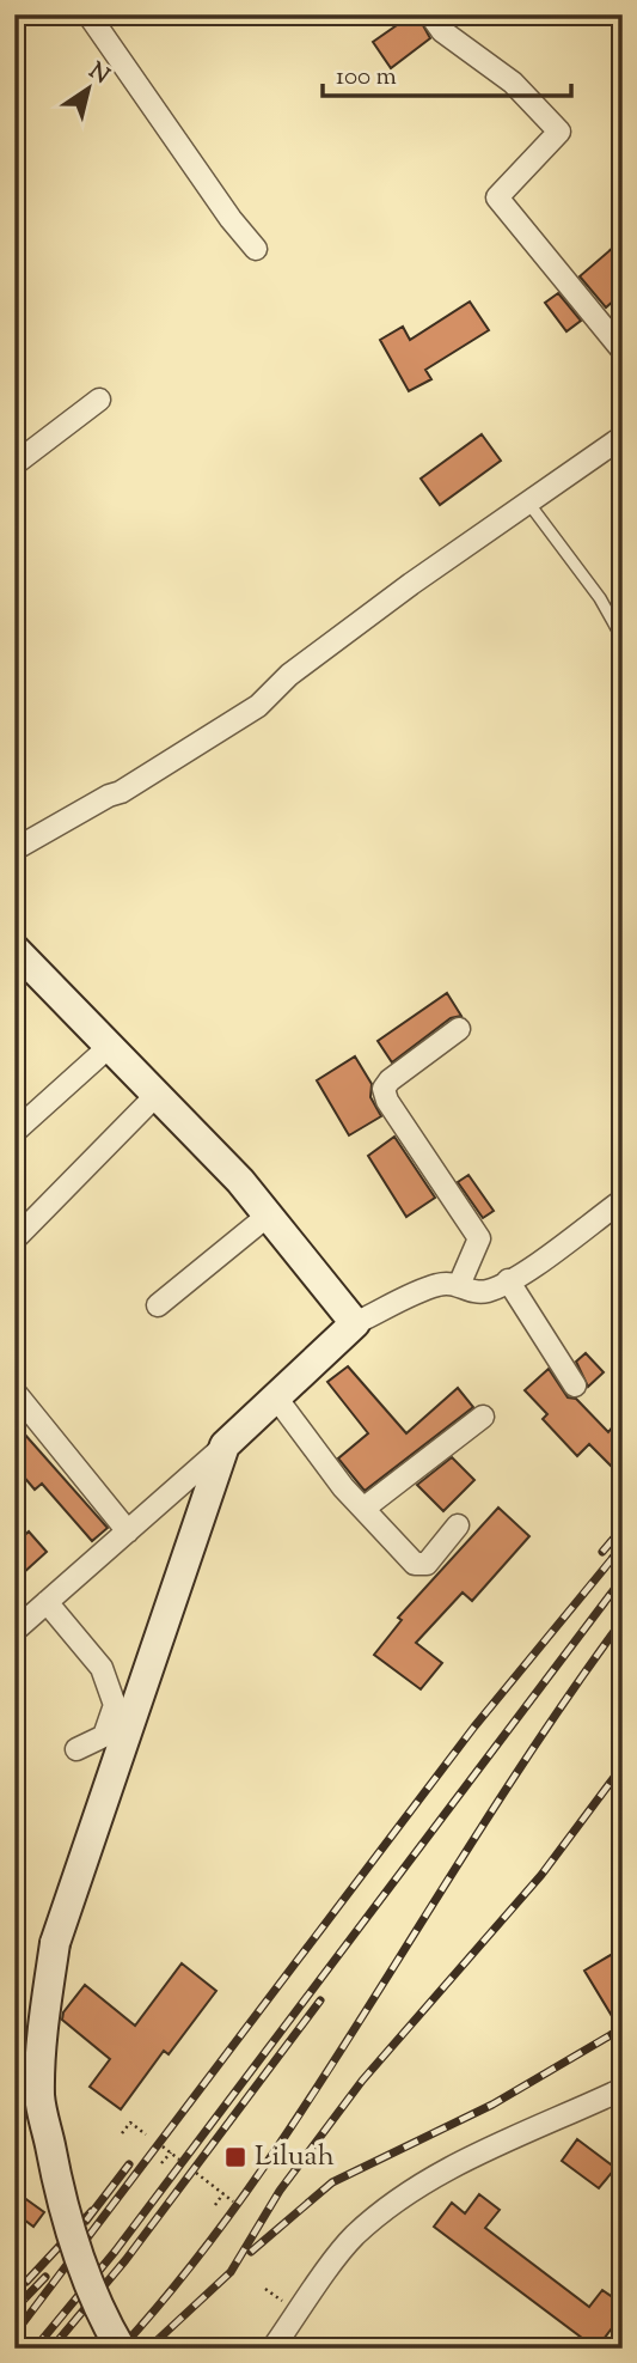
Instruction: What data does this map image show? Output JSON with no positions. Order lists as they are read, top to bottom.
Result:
{
  "places": {
    "transit": ["Liluah"]
  },
  "scale_bar": "100 m",
  "north": "top right"
}
